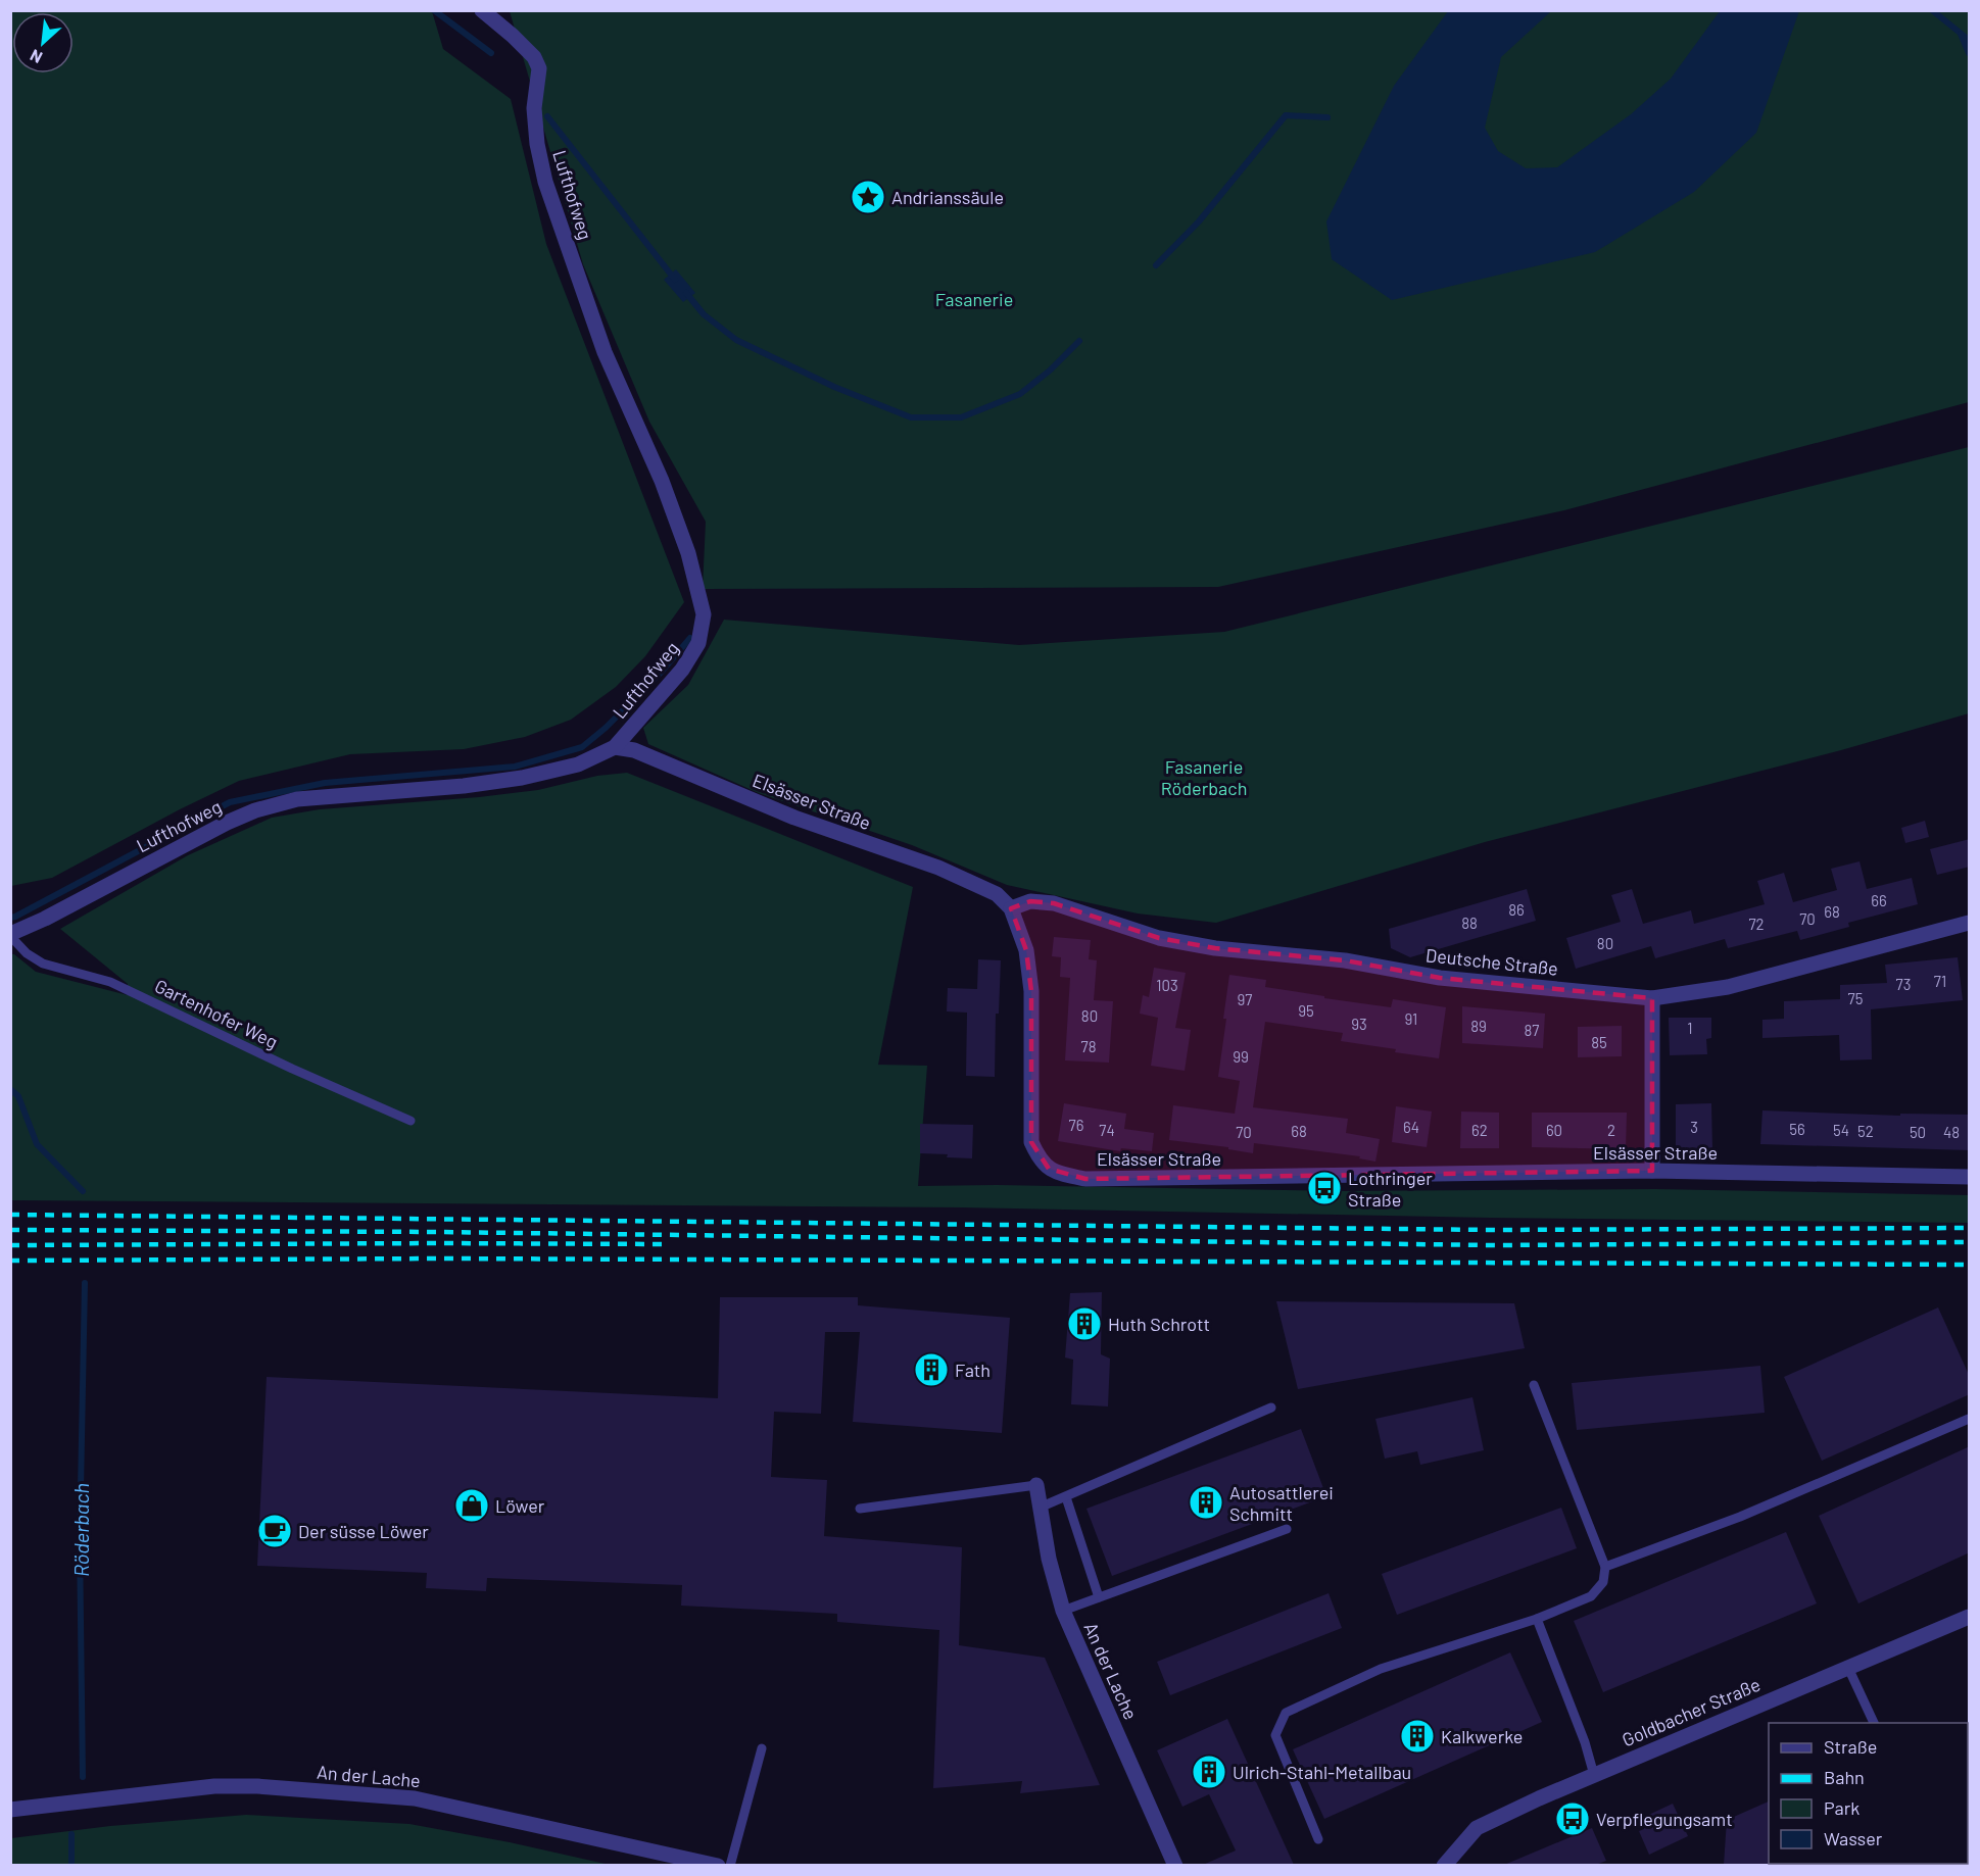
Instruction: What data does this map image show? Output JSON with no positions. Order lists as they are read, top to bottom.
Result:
{
  "streets": {
    "street": [
      "Lufthofweg",
      "Elsässer Straße",
      "Deutsche Straße",
      "An der Lache",
      "Goldbacher Straße"
    ],
    "lane": ["Gartenhofer Weg"]
  },
  "crossings": [
    ["Lufthofweg", "Elsässer Straße"],
    ["Lufthofweg", "Gartenhofer Weg"],
    ["Elsässer Straße", "Deutsche Straße"]
  ],
  "water": ["Röderbach"],
  "parks": ["Fasanerie", "Fasanerie Röderbach"],
  "places": {
    "place": ["Andrianssäule"],
    "bus stop": ["Lothringer Straße", "Verpflegungsamt"],
    "building": [
      "Huth Schrott",
      "Fath",
      "Autosattlerei Schmitt",
      "Kalkwerke",
      "Ulrich-Stahl-Metallbau"
    ],
    "shop": ["Löwer"],
    "cafe": ["Der süsse Löwer"]
  },
  "house_numbers": [
    "66",
    "86",
    "68",
    "70",
    "88",
    "72",
    "80",
    "71",
    "73",
    "103",
    "75",
    "97",
    "95",
    "80",
    "91",
    "93",
    "89",
    "1",
    "87",
    "85",
    "78",
    "99",
    "76",
    "64",
    "3",
    "56",
    "74",
    "62",
    "60",
    "2",
    "54",
    "68",
    "52",
    "70",
    "50",
    "48"
  ],
  "legend": [
    "Straße",
    "Bahn",
    "Park",
    "Wasser"
  ],
  "north": "bottom left"
}
